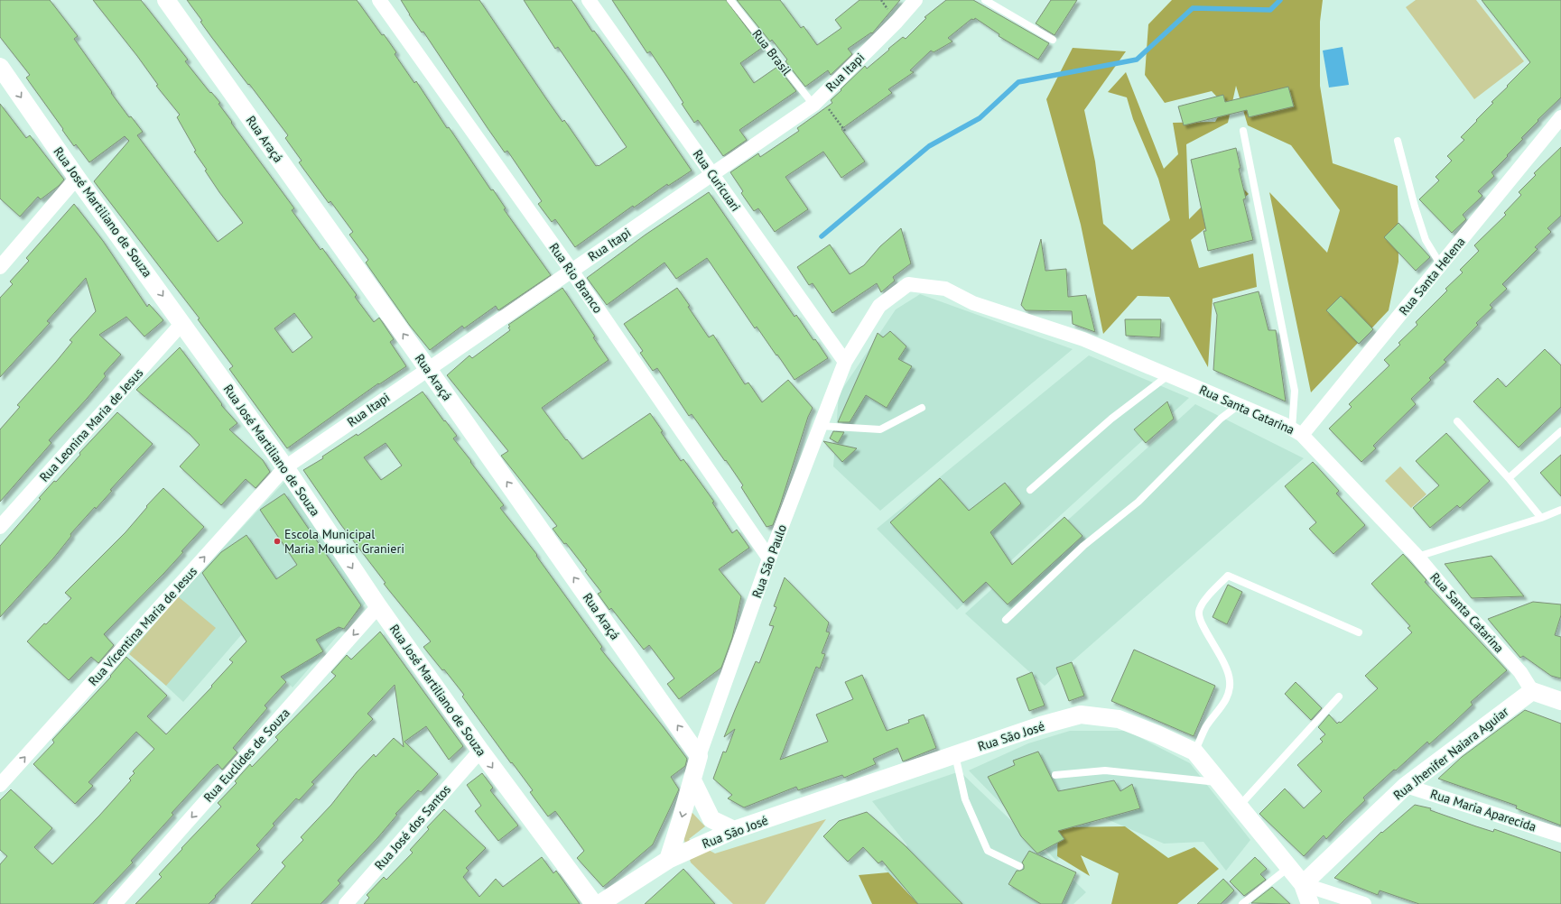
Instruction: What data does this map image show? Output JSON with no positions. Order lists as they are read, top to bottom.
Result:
{
  "streets": {
    "street": [
      "Rua Itapi",
      "Rua Araçá",
      "Rua Curicuari",
      "Rua José Martiliano de Souza",
      "Rua Santa Helena",
      "Rua Rio Branco",
      "Rua Santa Catarina",
      "Rua Leonina Maria de Jesus",
      "Rua São Paulo",
      "Rua Vicentina Maria de Jesus",
      "Rua São José",
      "Rua Jhenifer Naiara Aguiar",
      "Rua Euclides de Souza",
      "Rua Maria Aparecida",
      "Rua José dos Santos"
    ],
    "lane": ["Rua Brasil"]
  },
  "crossings": [
    ["Rua Brasil", "Rua Itapi"],
    ["Rua Itapi", "Rua Araçá"],
    ["Rua Itapi", "Rua Curicuari"],
    ["Rua Itapi", "Rua José Martiliano de Souza"],
    ["Rua Itapi", "Rua Rio Branco"],
    ["Rua Itapi", "Rua Vicentina Maria de Jesus"],
    ["Rua Araçá", "Rua São Paulo"],
    ["Rua Curicuari", "Rua São Paulo"],
    ["Rua José Martiliano de Souza", "Rua Leonina Maria de Jesus"],
    ["Rua José Martiliano de Souza", "Rua Vicentina Maria de Jesus"],
    ["Rua José Martiliano de Souza", "Rua Euclides de Souza"],
    ["Rua José Martiliano de Souza", "Rua José dos Santos"],
    ["Rua Santa Helena", "Rua Santa Catarina"],
    ["Rua Rio Branco", "Rua São Paulo"],
    ["Rua Santa Catarina", "Rua São Paulo"],
    ["Rua Santa Catarina", "Rua Jhenifer Naiara Aguiar"],
    ["Rua São Paulo", "Rua São José"],
    ["Rua São José", "Rua Jhenifer Naiara Aguiar"],
    ["Rua Jhenifer Naiara Aguiar", "Rua Maria Aparecida"]
  ],
  "one_way": [
    "Rua Araçá",
    "Rua José Martiliano de Souza",
    "Rua Vicentina Maria de Jesus",
    "Rua Euclides de Souza"
  ],
  "places": ["Escola Municipal Maria Mourici Granieri"]
}
